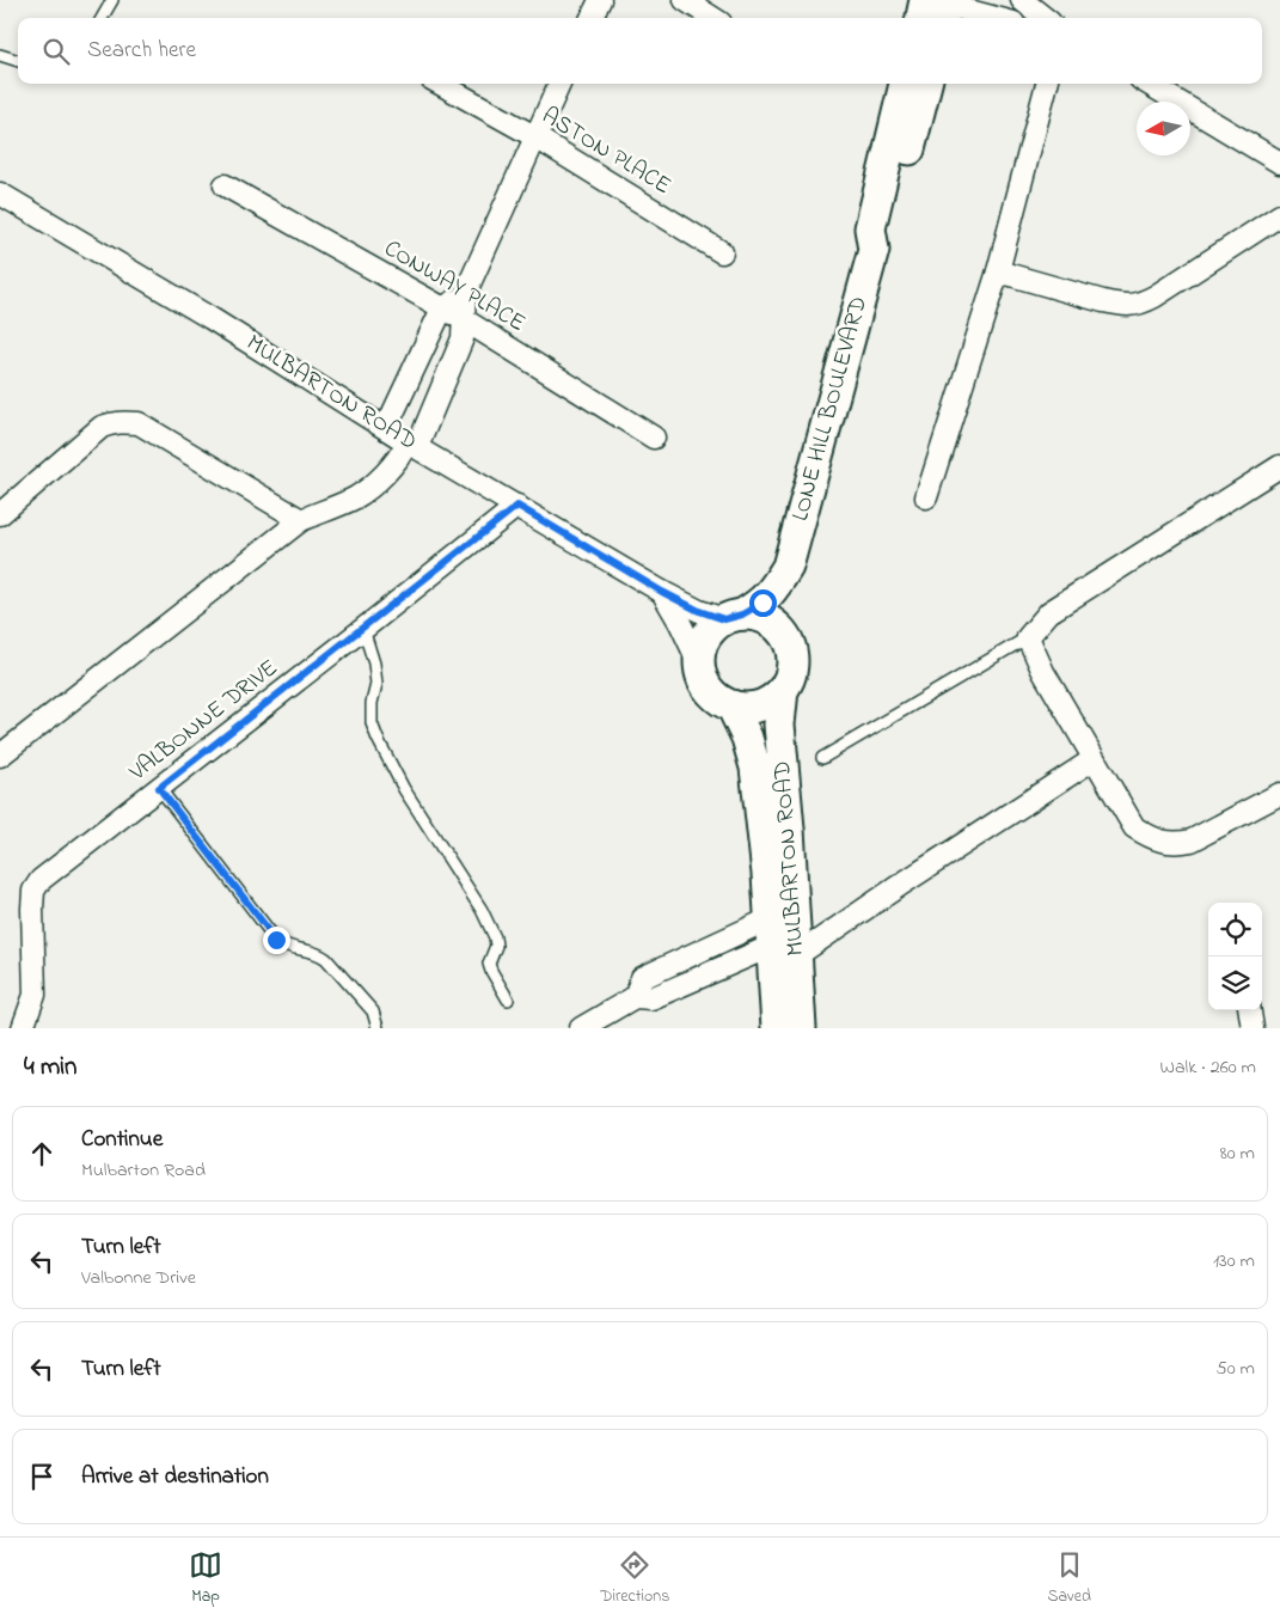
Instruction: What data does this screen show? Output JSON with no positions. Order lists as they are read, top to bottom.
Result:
{
  "streets": {
    "street": [
      "ASTON PLACE",
      "CONWAY PLACE",
      "MULBARTON ROAD",
      "LONE HILL BOULEVARD",
      "VALBONNE DRIVE"
    ]
  },
  "crossings": [
    ["MULBARTON ROAD", "LONE HILL BOULEVARD"],
    ["MULBARTON ROAD", "VALBONNE DRIVE"]
  ],
  "north": "left",
  "page": {
    "search": "Search here",
    "heading": ["4 min", "Walk · 260 m"],
    "list": [
      ["Continue", "Mulbarton Road", "80 m"],
      ["Turn left", "Valbonne Drive", "130 m"],
      ["Turn left", "50 m"],
      "Arrive at destination"
    ],
    "nav": ["Map", "Directions", "Saved"]
  }
}
